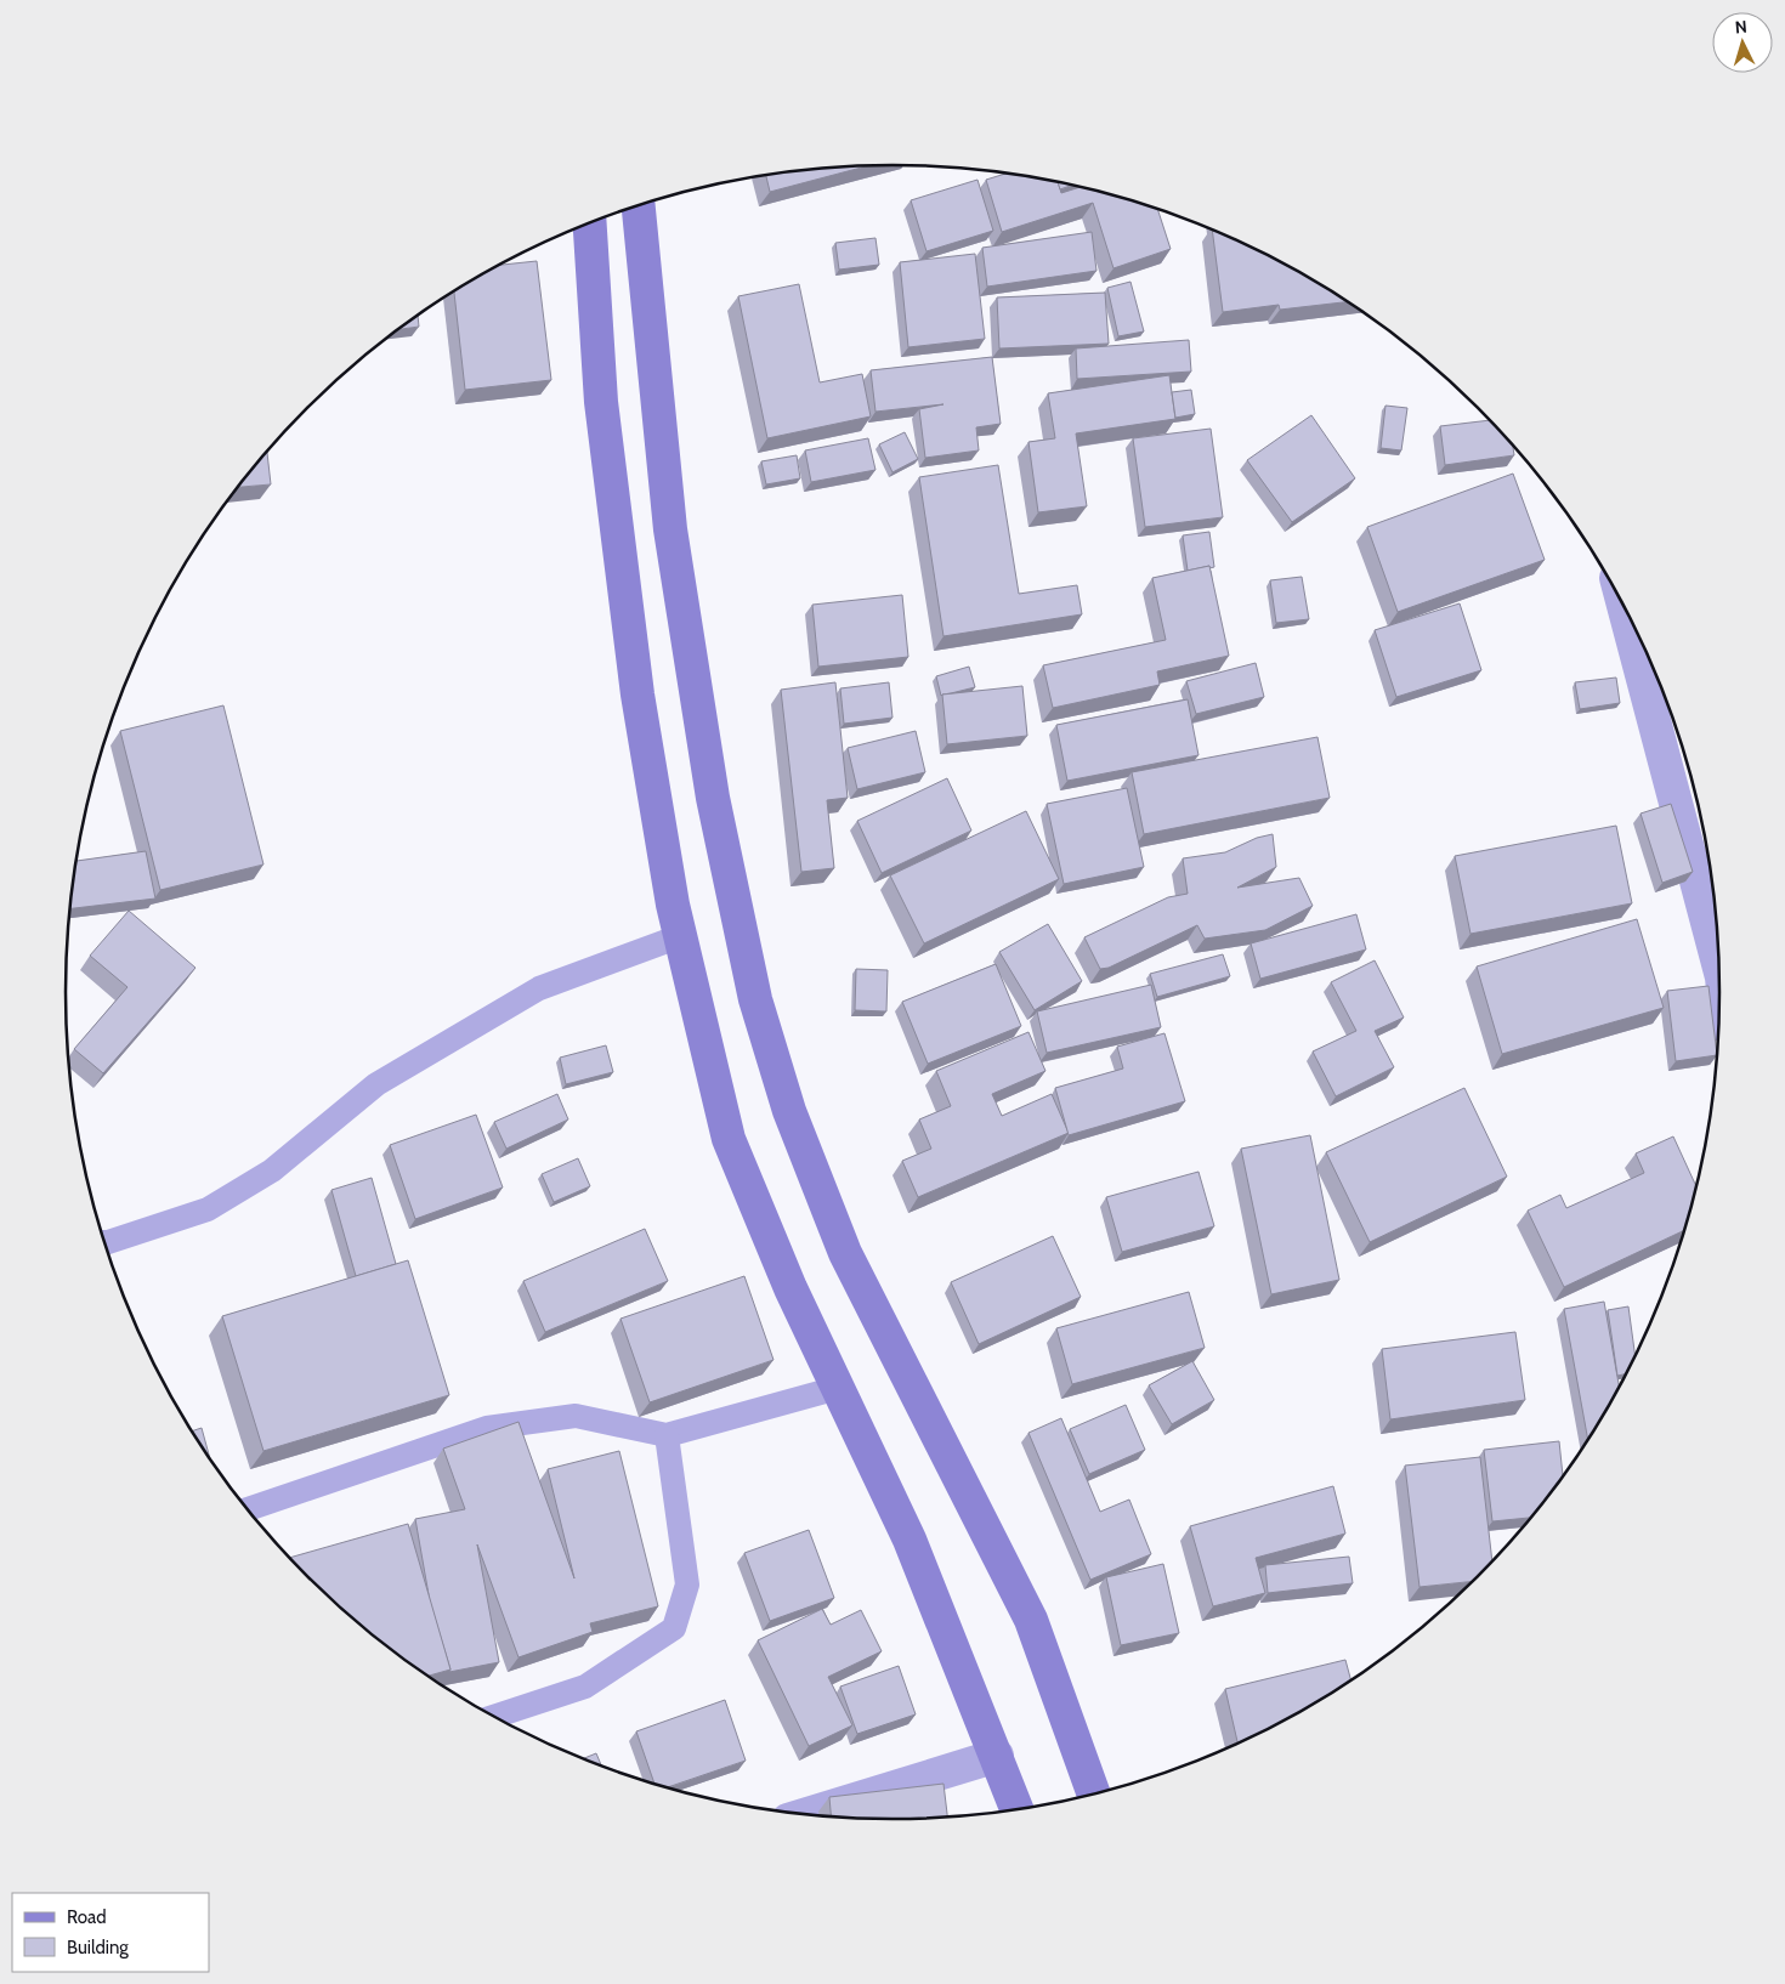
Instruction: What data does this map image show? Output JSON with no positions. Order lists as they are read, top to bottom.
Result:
{
  "legend": ["Road", "Building"],
  "north": "top"
}
